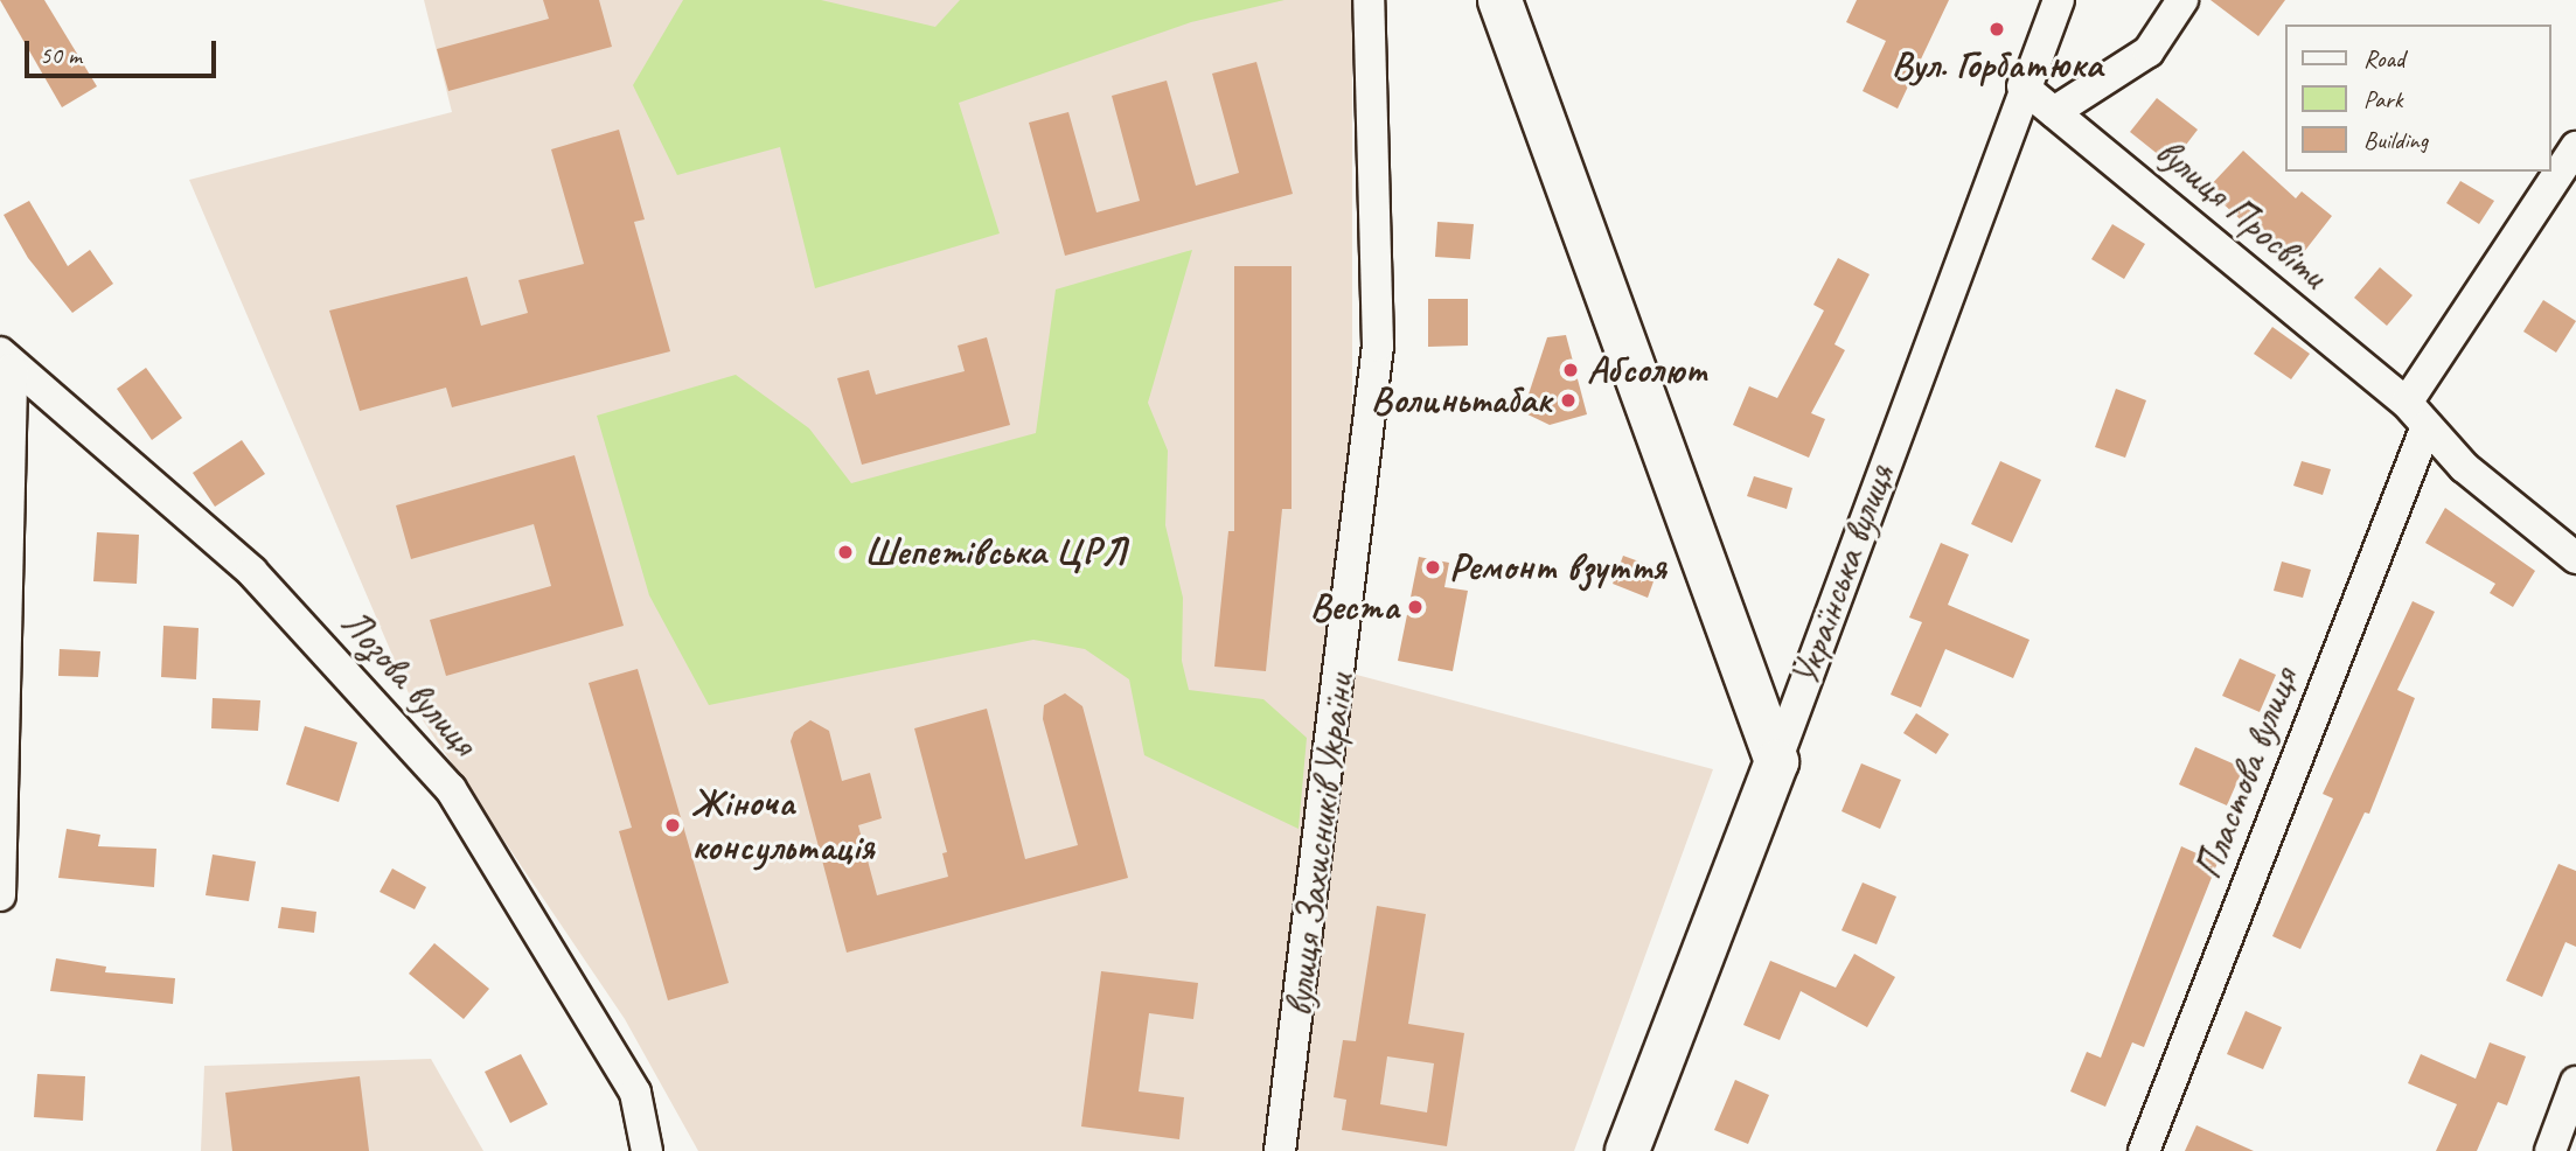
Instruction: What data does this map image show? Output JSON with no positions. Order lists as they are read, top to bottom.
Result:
{
  "streets": {
    "main road": ["Українська вулиця"],
    "street": [
      "вулиця Просвіти",
      "Лозова вулиця",
      "Пластова вулиця",
      "вулиця Захисників України"
    ]
  },
  "crossings": [
    ["вулиця Просвіти", "Українська вулиця"],
    ["вулиця Просвіти", "Пластова вулиця"]
  ],
  "places": [
    "Вул. Горбатюка",
    "Абсолют",
    "Волиньтабак",
    "Шепетівська ЦРЛ",
    "Ремонт взуття",
    "Веста",
    "Жіноча консультація"
  ],
  "legend": ["Road", "Park", "Building"],
  "scale_bar": "50 m"
}
